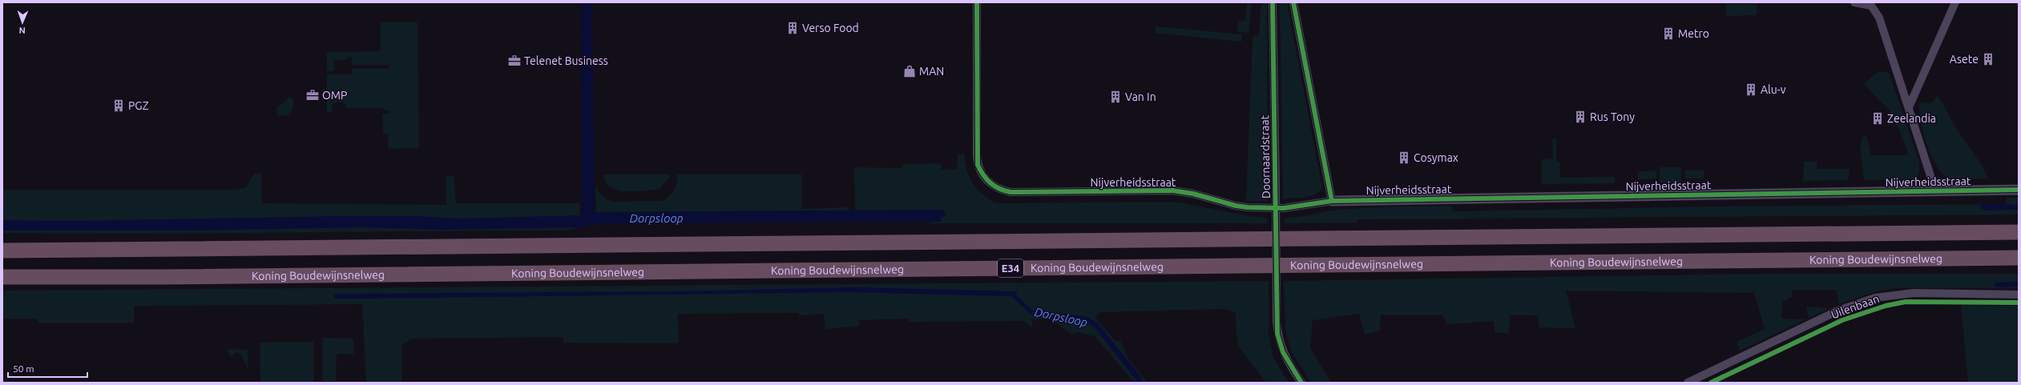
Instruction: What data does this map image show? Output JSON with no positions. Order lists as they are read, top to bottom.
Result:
{
  "streets": {
    "highway": ["Koning Boudewijnsnelweg", "E34"],
    "street": ["Doornaardstraat", "Nijverheidsstraat", "Uilenbaan"]
  },
  "water": ["Dorpsloop"],
  "places": {
    "building": [
      "Verso Food",
      "Metro",
      "Asete",
      "Alu-v",
      "Van In",
      "PGZ",
      "Rus Tony",
      "Zeelandia",
      "Cosymax"
    ],
    "office": ["Telenet Business", "OMP"],
    "shop": ["MAN"]
  },
  "scale_bar": "50 m",
  "north": "bottom"
}
